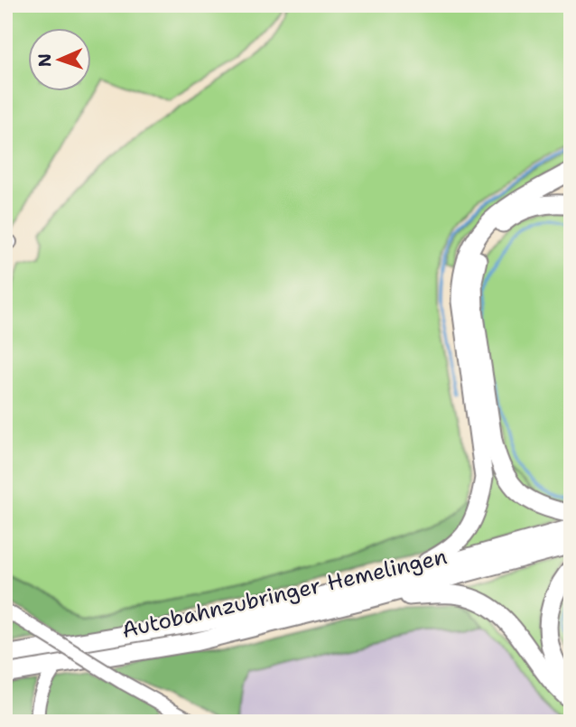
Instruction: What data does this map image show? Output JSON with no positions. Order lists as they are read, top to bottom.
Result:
{
  "streets": {
    "highway": ["Autobahnzubringer Hemelingen"]
  },
  "north": "left"
}
